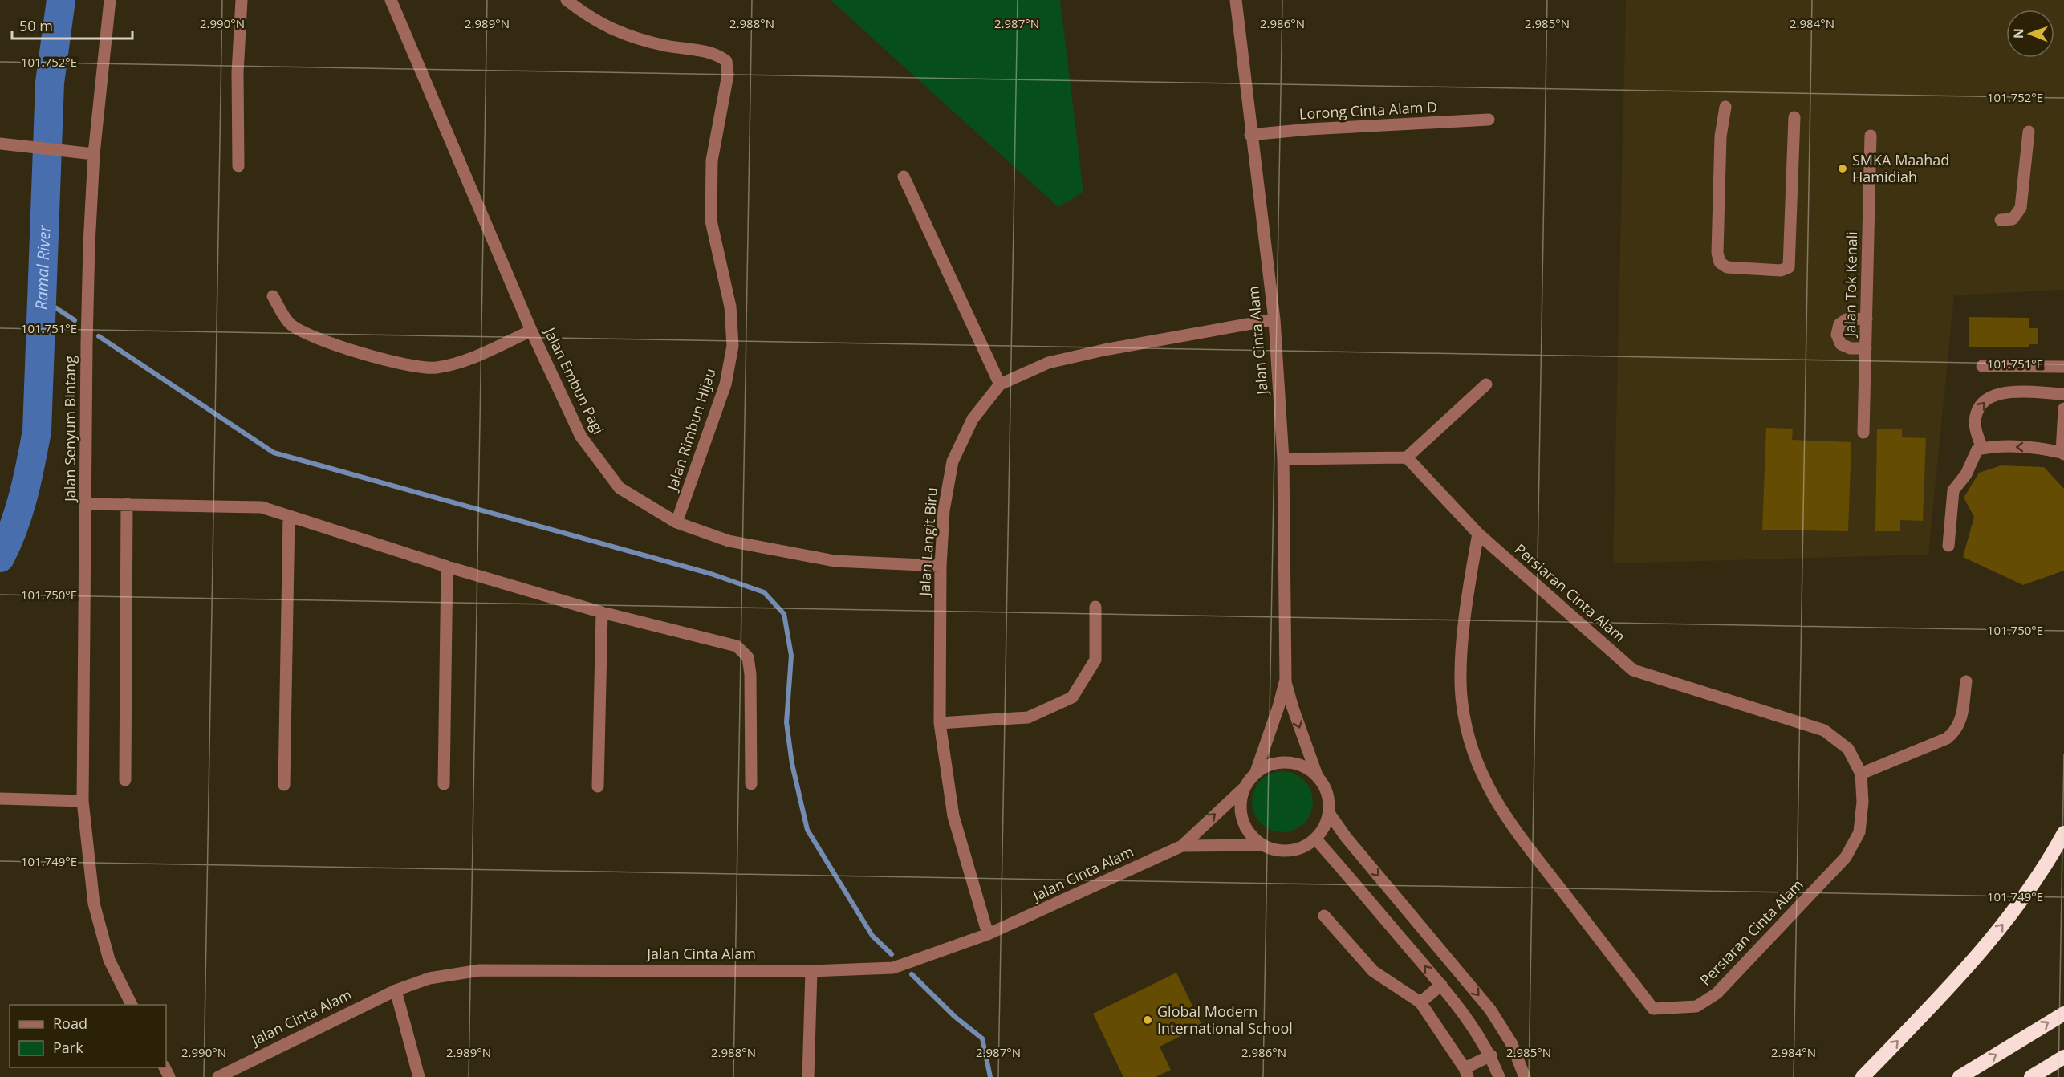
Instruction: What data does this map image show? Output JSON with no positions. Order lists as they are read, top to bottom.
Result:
{
  "streets": {
    "street": [
      "Lorong Cinta Alam D",
      "Jalan Tok Kenali",
      "Jalan Cinta Alam",
      "Jalan Embun Pagi",
      "Jalan Senyum Bintang",
      "Jalan Rimbun Hijau",
      "Jalan Langit Biru",
      "Persiaran Cinta Alam"
    ]
  },
  "crossings": [
    ["Lorong Cinta Alam D", "Jalan Cinta Alam"],
    ["Jalan Cinta Alam", "Jalan Langit Biru"],
    ["Jalan Embun Pagi", "Jalan Rimbun Hijau"],
    ["Jalan Embun Pagi", "Jalan Langit Biru"]
  ],
  "water": ["Ramal River"],
  "places": ["SMKA Maahad Hamidiah", "Global Modern International School"],
  "legend": ["Road", "Park"],
  "scale_bar": "50 m",
  "north": "left",
  "coordinates": [
    "2.990°N",
    "2.989°N",
    "2.988°N",
    "2.987°N",
    "2.986°N",
    "2.985°N",
    "2.984°N",
    "101.752°E",
    "101.751°E",
    "101.750°E",
    "101.749°E"
  ]
}
